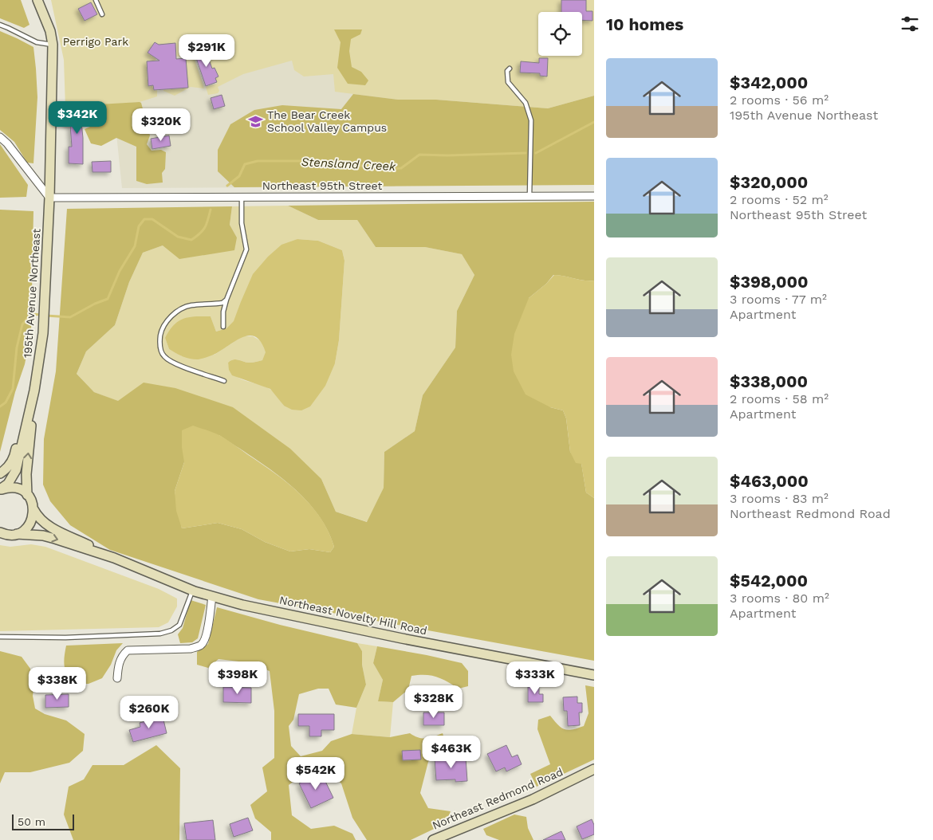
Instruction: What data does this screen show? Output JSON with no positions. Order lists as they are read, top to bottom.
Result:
{
  "streets": {
    "street": [
      "Northeast 95th Street",
      "195th Avenue Northeast",
      "Northeast Novelty Hill Road",
      "Northeast Redmond Road"
    ]
  },
  "crossings": [
    ["Northeast 95th Street", "195th Avenue Northeast"]
  ],
  "water": ["Stensland Creek"],
  "parks": ["Perrigo Park"],
  "places": {
    "school or university": ["The Bear Creek School Valley Campus"]
  },
  "scale_bar": "50 m",
  "page": {
    "heading": "10 homes",
    "price": [
      "$291K",
      "$342K",
      "$320K",
      "$398K",
      "$333K",
      "$338K",
      "$328K",
      "$260K",
      "$463K",
      "$542K"
    ],
    "list": [
      {
        "name": "$342,000",
        "note": "2 rooms · 56 m² · 195th Avenue Northeast"
      },
      {
        "name": "$320,000",
        "note": "2 rooms · 52 m² · Northeast 95th Street"
      },
      {
        "name": "$398,000",
        "note": "3 rooms · 77 m² · Apartment"
      },
      {
        "name": "$338,000",
        "note": "2 rooms · 58 m² · Apartment"
      },
      {
        "name": "$463,000",
        "note": "3 rooms · 83 m² · Northeast Redmond Road"
      },
      {
        "name": "$542,000",
        "note": "3 rooms · 80 m² · Apartment"
      }
    ],
    "scale": "50 m"
  }
}
